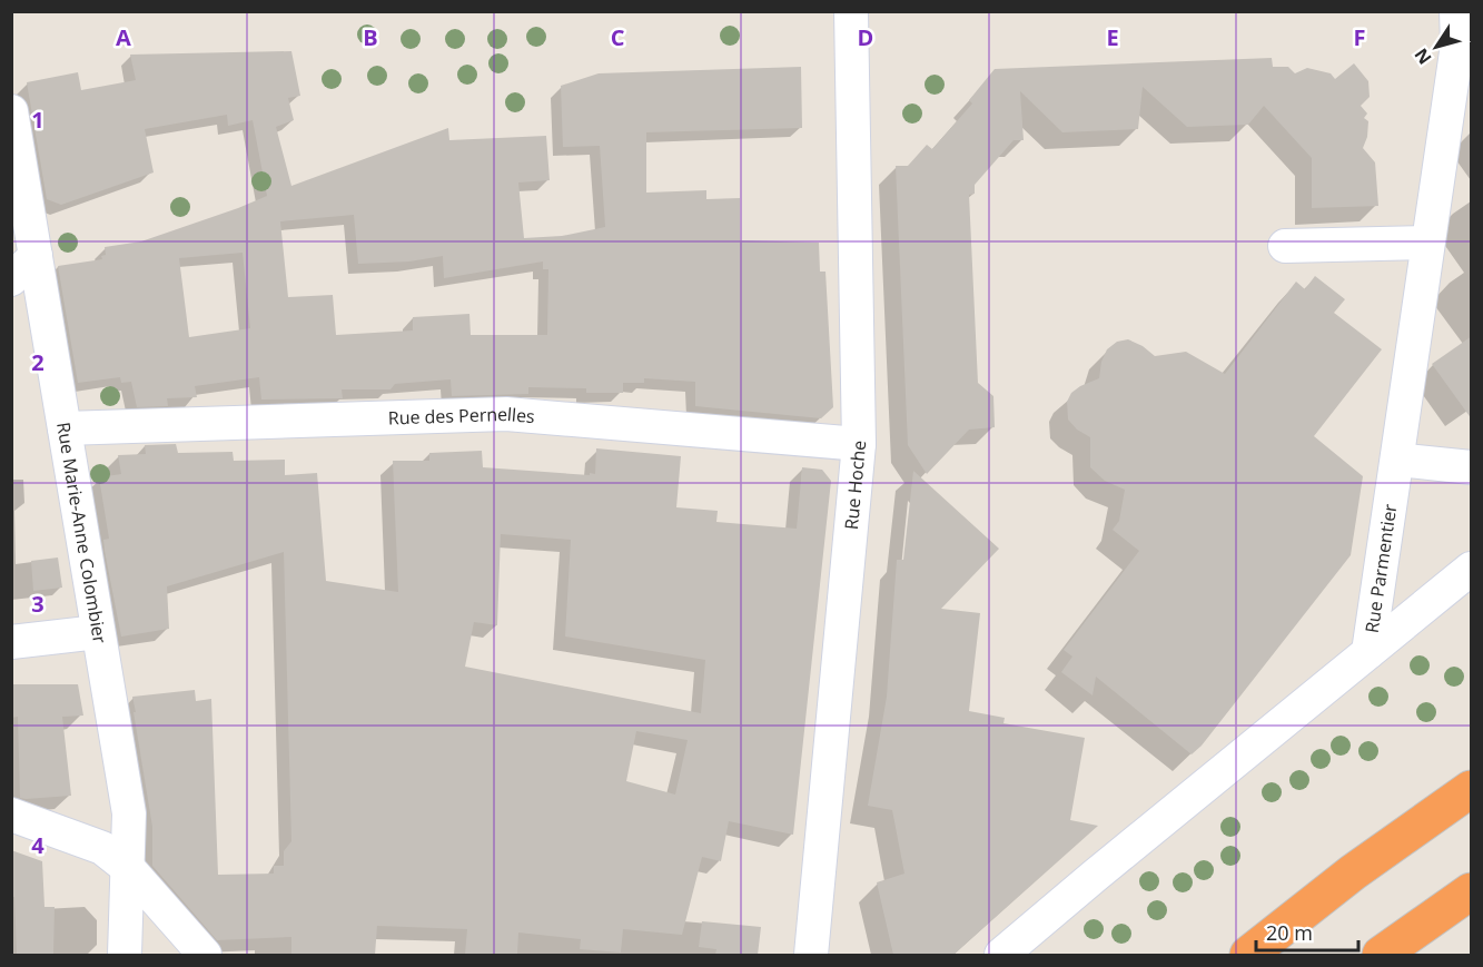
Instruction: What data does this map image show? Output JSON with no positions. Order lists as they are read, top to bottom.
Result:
{
  "streets": {
    "street": [
      "Rue des Pernelles",
      "Rue Hoche",
      "Rue Marie-Anne Colombier",
      "Rue Parmentier"
    ]
  },
  "crossings": [
    ["Rue des Pernelles", "Rue Hoche"],
    ["Rue des Pernelles", "Rue Marie-Anne Colombier"]
  ],
  "scale_bar": "20 m",
  "north": "bottom left",
  "grid": {
    "columns": [
      "A",
      "B",
      "C",
      "D",
      "E",
      "F"
    ],
    "rows": [
      "1",
      "2",
      "3",
      "4"
    ]
  }
}
